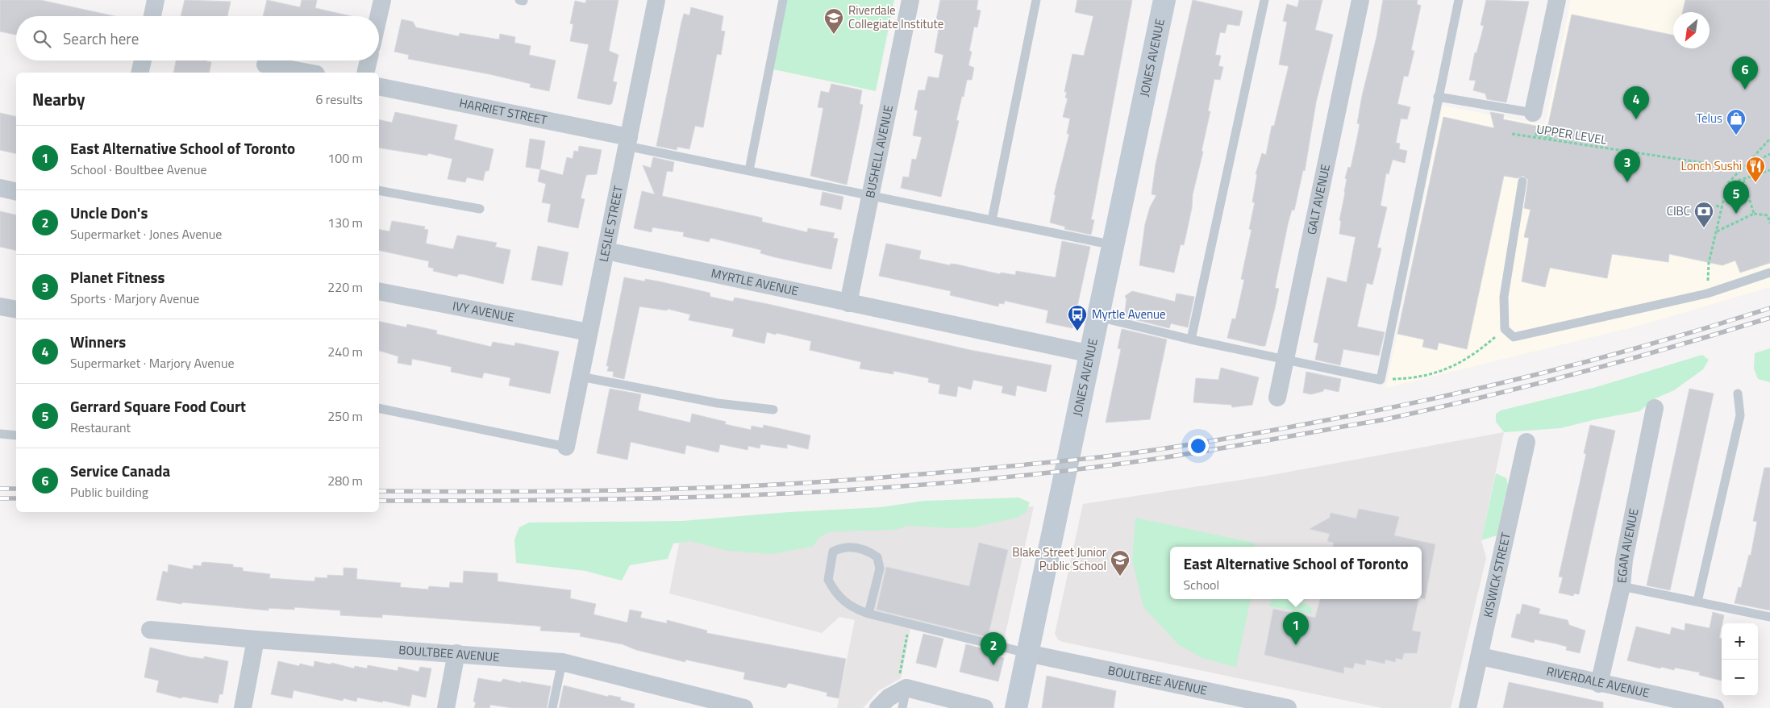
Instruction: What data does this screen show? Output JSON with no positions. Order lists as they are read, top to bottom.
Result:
{
  "streets": {
    "street": [
      "JONES AVENUE",
      "HARRIET STREET",
      "BUSHELL AVENUE",
      "GALT AVENUE",
      "LESLIE STREET",
      "MYRTLE AVENUE",
      "IVY AVENUE",
      "EGAN AVENUE",
      "KISWICK STREET",
      "BOULTBEE AVENUE",
      "RIVERDALE AVENUE"
    ],
    "path": ["UPPER LEVEL"]
  },
  "crossings": [
    ["JONES AVENUE", "MYRTLE AVENUE"],
    ["JONES AVENUE", "BOULTBEE AVENUE"],
    ["HARRIET STREET", "LESLIE STREET"],
    ["BUSHELL AVENUE", "MYRTLE AVENUE"],
    ["LESLIE STREET", "MYRTLE AVENUE"],
    ["LESLIE STREET", "IVY AVENUE"],
    ["EGAN AVENUE", "RIVERDALE AVENUE"],
    ["KISWICK STREET", "RIVERDALE AVENUE"]
  ],
  "places": {
    "school or university": ["Riverdale Collegiate Institute", "Blake Street Junior Public School"],
    "shop": ["Telus"],
    "restaurant": ["Lonch Sushi"],
    "bank": ["CIBC"],
    "bus stop": ["Myrtle Avenue"]
  },
  "north": "bottom left",
  "page": {
    "search": "Search here",
    "pins": [
      "6",
      "4",
      "3",
      "5",
      "1",
      "2"
    ],
    "heading": ["Nearby", "6 results"],
    "list": [
      {
        "mark": "1",
        "name": "East Alternative School of Toronto",
        "note": "School · Boultbee Avenue",
        "value": "100 m"
      },
      {
        "mark": "2",
        "name": "Uncle Don's",
        "note": "Supermarket · Jones Avenue",
        "value": "130 m"
      },
      {
        "mark": "3",
        "name": "Planet Fitness",
        "note": "Sports · Marjory Avenue",
        "value": "220 m"
      },
      {
        "mark": "4",
        "name": "Winners",
        "note": "Supermarket · Marjory Avenue",
        "value": "240 m"
      },
      {
        "mark": "5",
        "name": "Gerrard Square Food Court",
        "note": "Restaurant",
        "value": "250 m"
      },
      {
        "mark": "6",
        "name": "Service Canada",
        "note": "Public building",
        "value": "280 m"
      }
    ],
    "popup": ["East Alternative School of Toronto", "School"],
    "map_buttons": ["+", "−"]
  }
}
